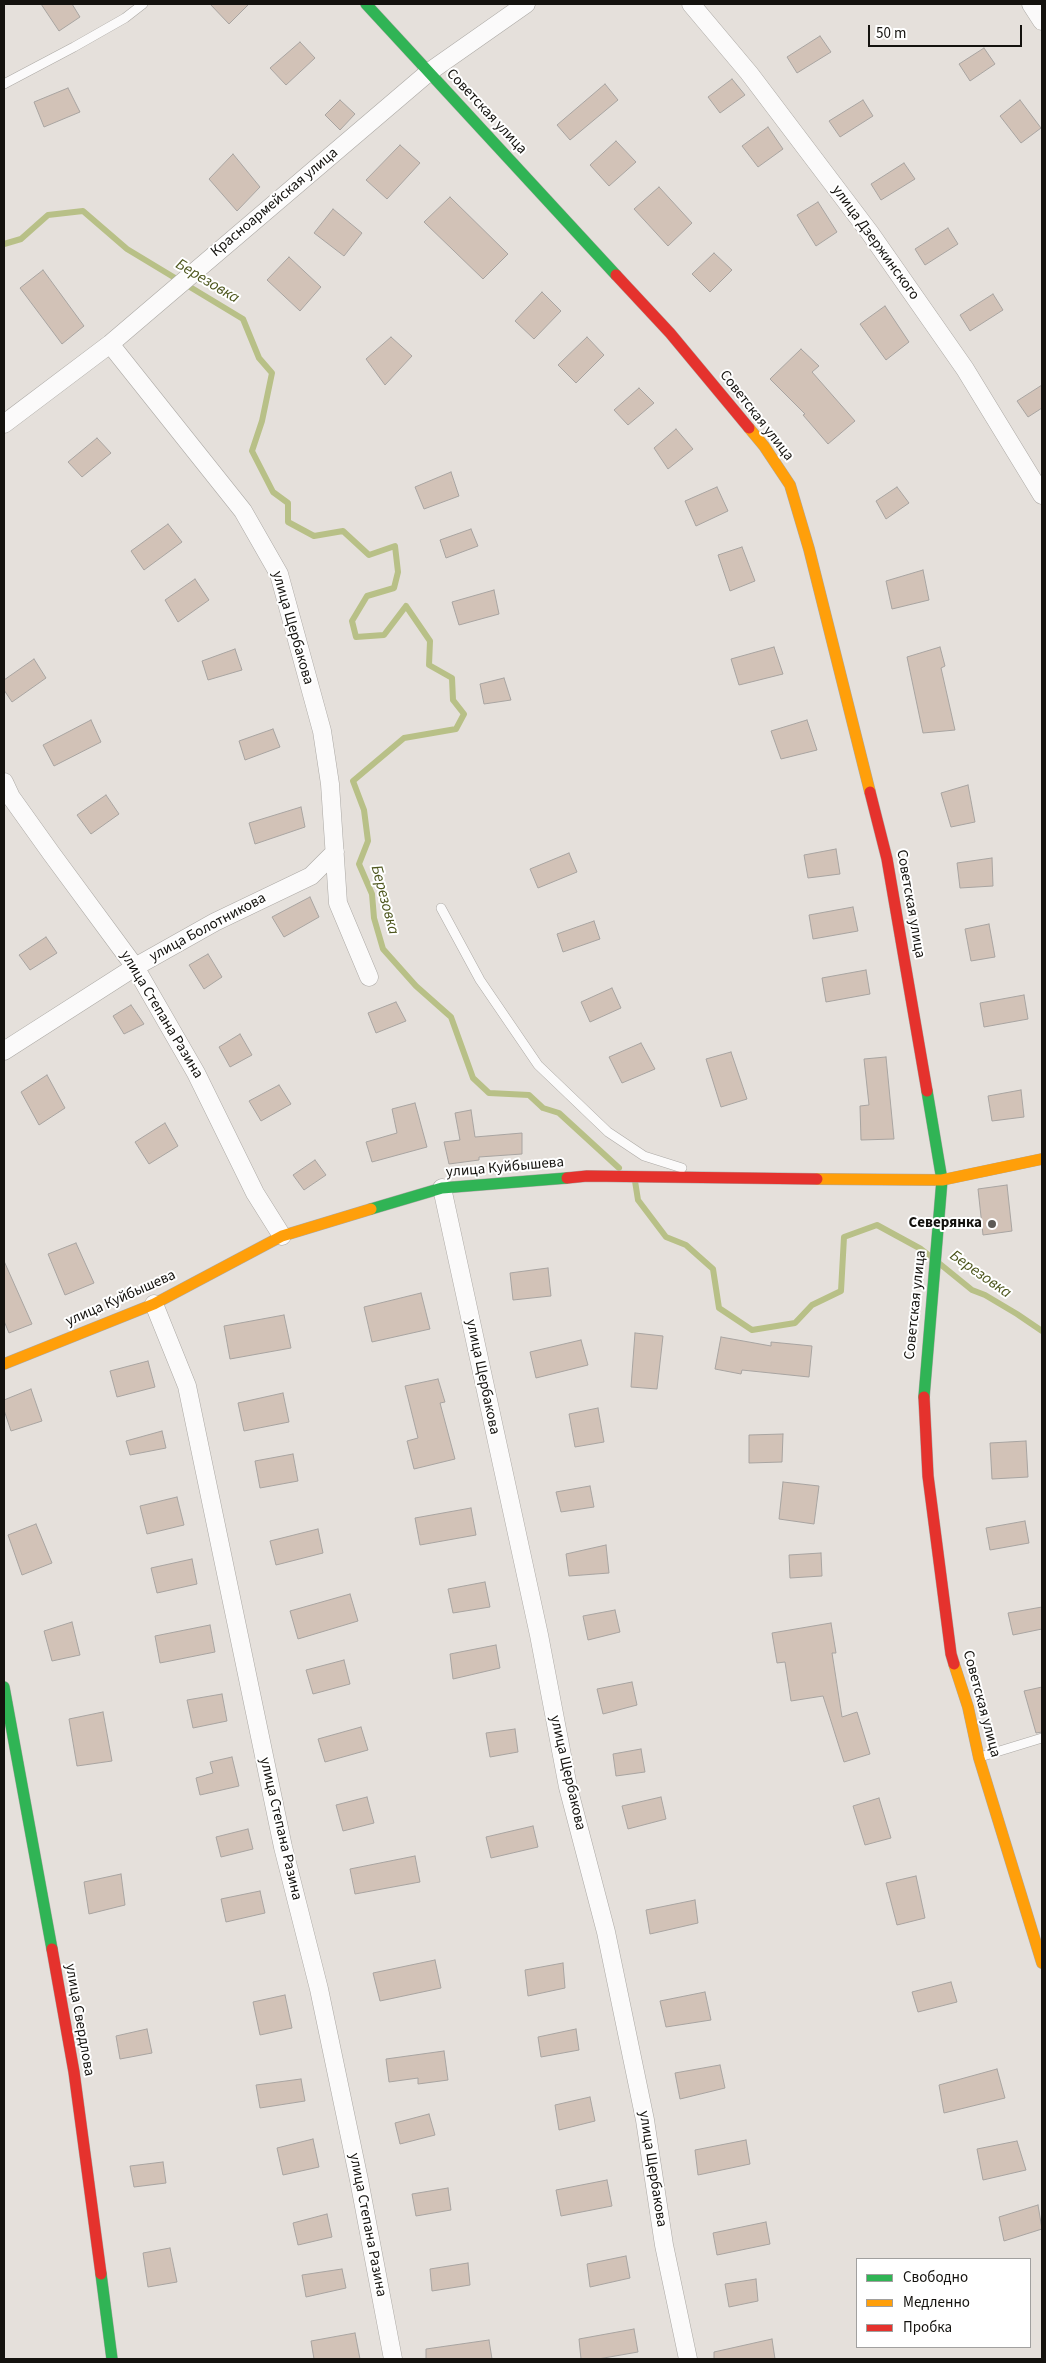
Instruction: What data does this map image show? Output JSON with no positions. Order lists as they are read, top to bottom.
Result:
{
  "streets": {
    "street": [
      "Советская улица",
      "Красноармейская улица",
      "улица Дзержинского",
      "улица Щербакова",
      "улица Болотникова",
      "улица Степана Разина",
      "улица Куйбышева",
      "улица Свердлова"
    ]
  },
  "crossings": [
    ["Советская улица", "Красноармейская улица"],
    ["Советская улица", "улица Куйбышева"],
    ["Красноармейская улица", "улица Щербакова"],
    ["улица Щербакова", "улица Болотникова"],
    ["улица Щербакова", "улица Куйбышева"],
    ["улица Болотникова", "улица Степана Разина"],
    ["улица Степана Разина", "улица Куйбышева"]
  ],
  "water": ["Березовка"],
  "places": ["Северянка"],
  "legend": ["Свободно", "Медленно", "Пробка"],
  "scale_bar": "50 m"
}
